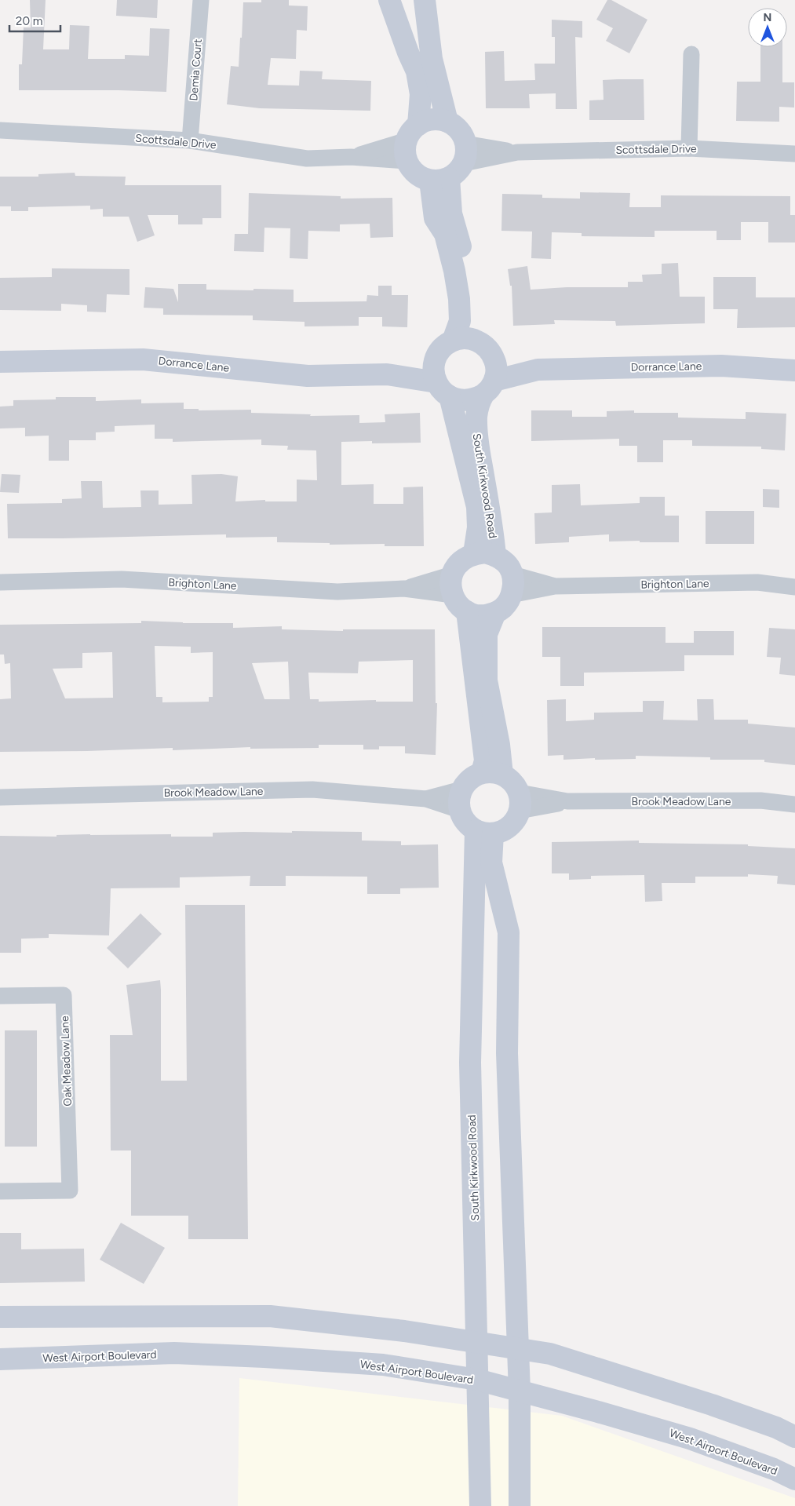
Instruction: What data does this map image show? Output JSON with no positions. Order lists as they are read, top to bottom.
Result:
{
  "streets": {
    "main road": ["Dorrance Lane", "South Kirkwood Road", "West Airport Boulevard"],
    "street": [
      "Demia Court",
      "Scottsdale Drive",
      "Brighton Lane",
      "Brook Meadow Lane",
      "Oak Meadow Lane"
    ]
  },
  "crossings": [
    ["Demia Court", "Scottsdale Drive"],
    ["Dorrance Lane", "South Kirkwood Road"],
    ["South Kirkwood Road", "Brighton Lane"],
    ["South Kirkwood Road", "Brook Meadow Lane"],
    ["South Kirkwood Road", "West Airport Boulevard"]
  ],
  "scale_bar": "20 m",
  "north": "top"
}
